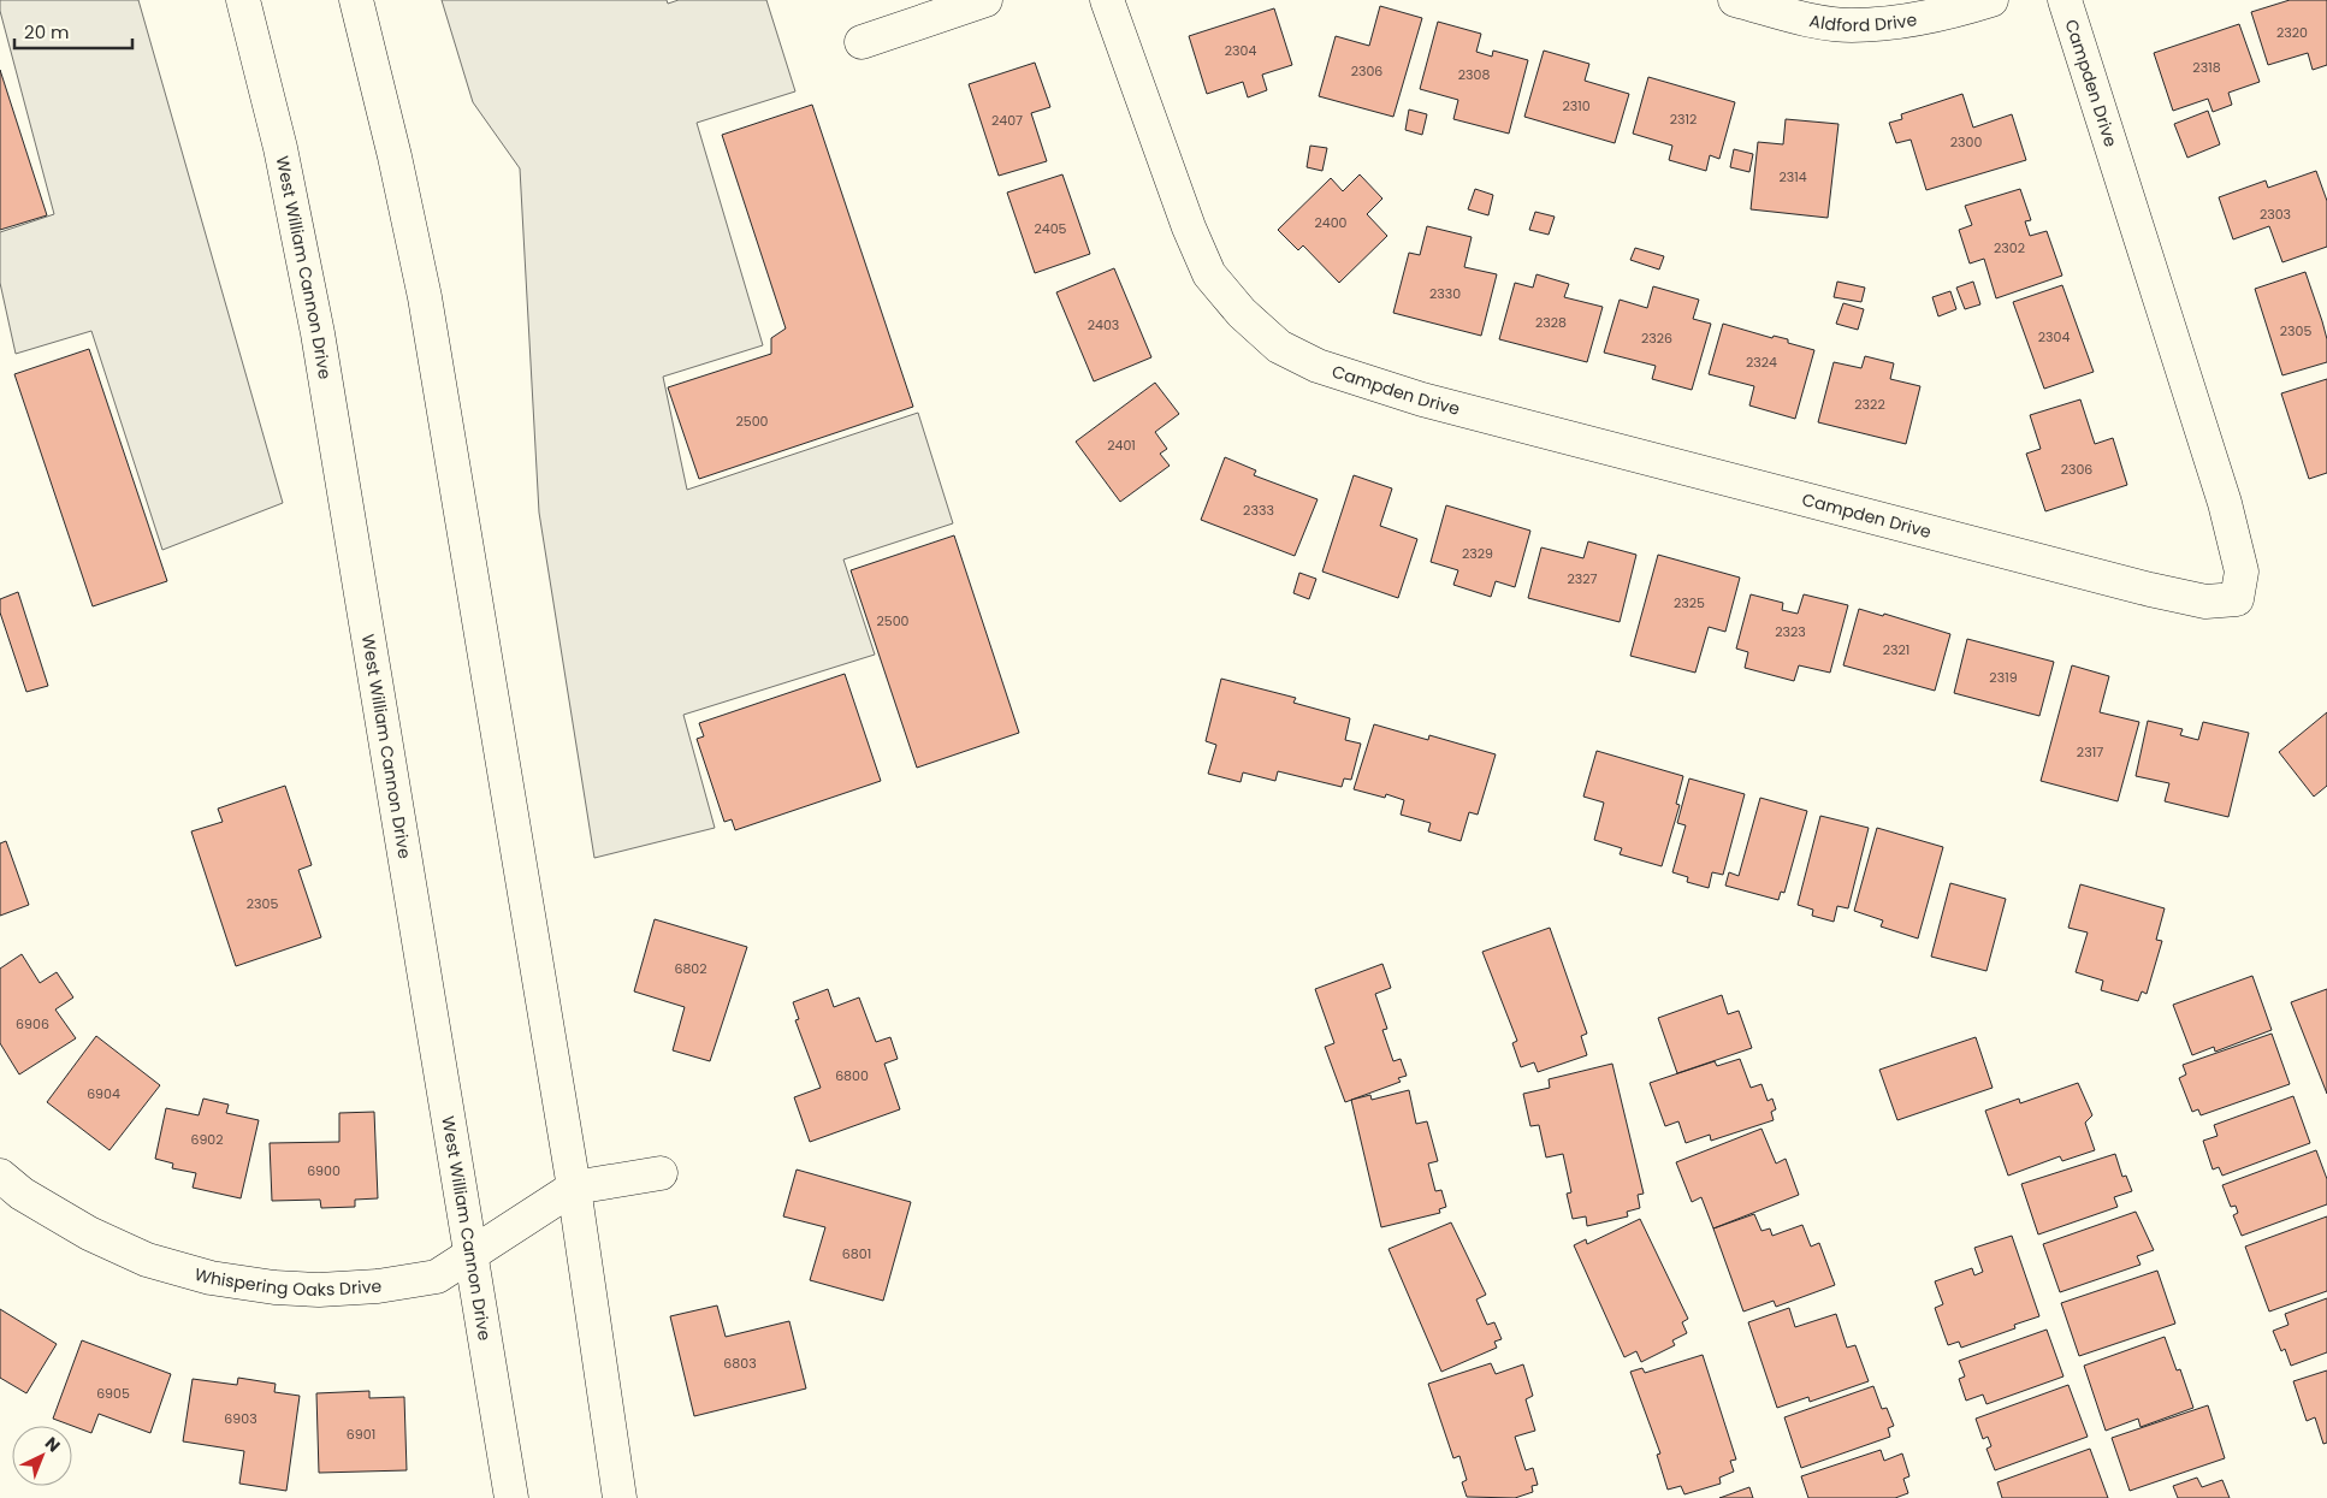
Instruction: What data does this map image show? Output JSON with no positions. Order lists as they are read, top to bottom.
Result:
{
  "streets": {
    "street": [
      "Aldford Drive",
      "Campden Drive",
      "West William Cannon Drive",
      "Whispering Oaks Drive"
    ]
  },
  "crossings": [
    ["West William Cannon Drive", "Whispering Oaks Drive"]
  ],
  "house_numbers": [
    "2320",
    "2304",
    "2318",
    "2306",
    "2308",
    "2310",
    "2312",
    "2407",
    "2300",
    "2314",
    "2303",
    "2400",
    "2405",
    "2302",
    "2330",
    "2328",
    "2403",
    "2305",
    "2304",
    "2326",
    "2324",
    "2322",
    "2500",
    "2401",
    "2306",
    "2333",
    "2329",
    "2327",
    "2325",
    "2500",
    "2323",
    "2321",
    "2319",
    "2317",
    "2305",
    "6802",
    "6906",
    "6800",
    "6904",
    "6902",
    "6900",
    "6801",
    "6803",
    "6905",
    "6903",
    "6901"
  ],
  "scale_bar": "20 m",
  "north": "top right"
}
